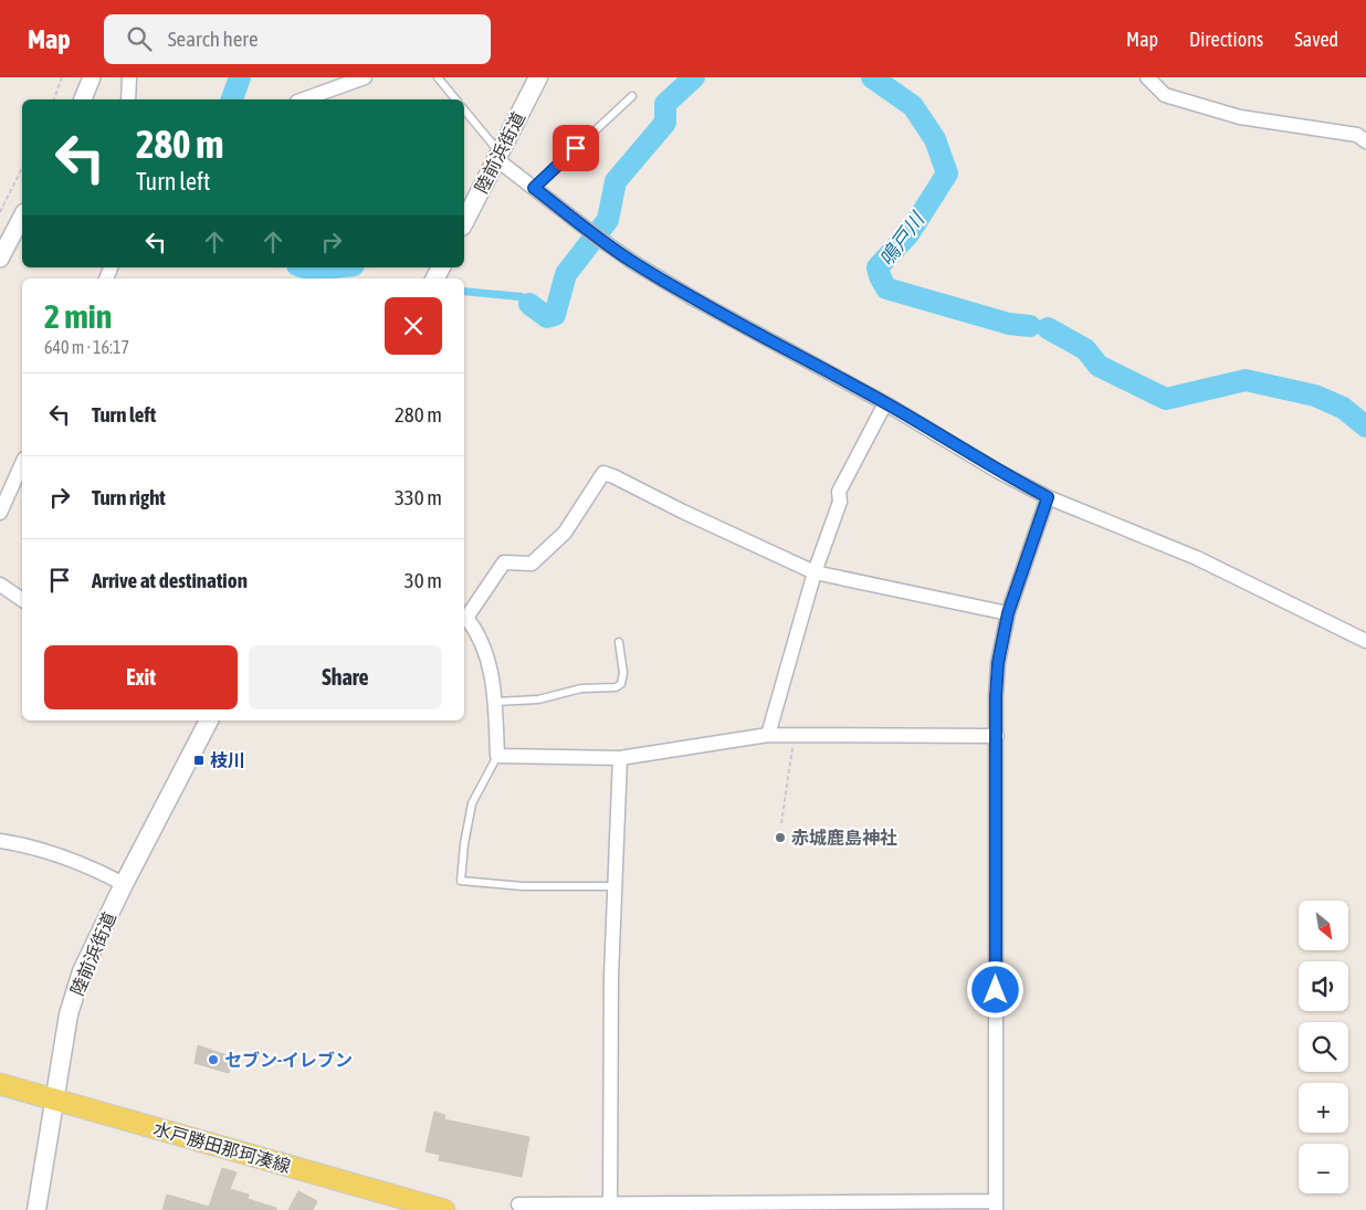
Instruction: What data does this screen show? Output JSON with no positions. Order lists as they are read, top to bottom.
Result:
{
  "streets": {
    "main road": ["陸前浜街道", "水戸勝田那珂湊線"]
  },
  "crossings": [
    ["陸前浜街道", "水戸勝田那珂湊線"]
  ],
  "water": ["鳴戸川"],
  "places": {
    "transit": ["枝川"],
    "other": ["赤城鹿島神社", "セブン-イレブン"]
  },
  "north": "bottom right",
  "page": {
    "header": "Map",
    "search": "Search here",
    "nav": ["Map", "Directions", "Saved"],
    "turn": ["280 m", "Turn left"],
    "heading": ["2 min", "640 m · 16:17"],
    "list": [
      {
        "name": "Turn left",
        "value": "280 m"
      },
      {
        "name": "Turn right",
        "value": "330 m"
      },
      {
        "name": "Arrive at destination",
        "value": "30 m"
      }
    ],
    "buttons": ["Exit", "Share"],
    "map_buttons": ["+", "−"]
  }
}
